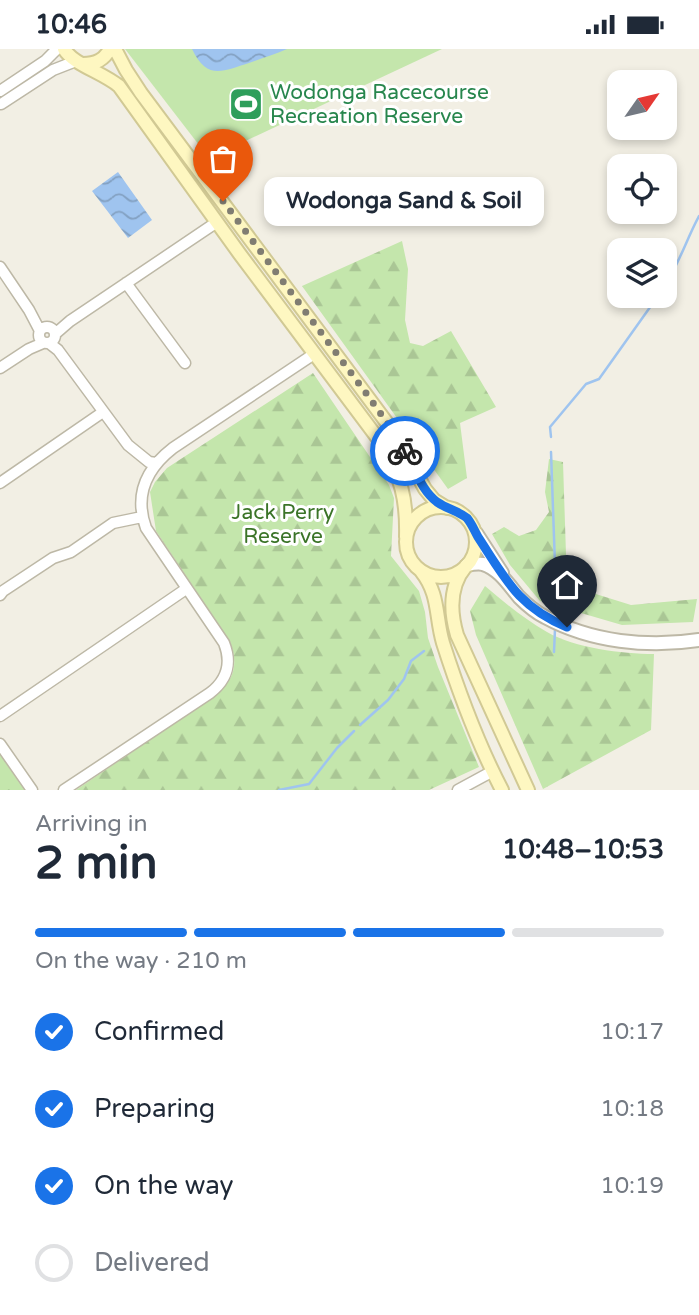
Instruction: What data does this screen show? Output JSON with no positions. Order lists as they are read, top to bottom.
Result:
{
  "parks": ["Jack Perry Reserve"],
  "places": {
    "sports": ["Wodonga Racecourse Recreation Reserve"],
    "other": ["Wodonga Sand & Soil"]
  },
  "north": "top right",
  "page": {
    "status": "10:46",
    "bubble": "Wodonga Sand & Soil",
    "heading": ["2 min", "Arriving in", "10:48–10:53"],
    "bar": "On the way · 210 m",
    "list": [
      ["Confirmed", "10:17"],
      ["Preparing", "10:18"],
      ["On the way", "10:19"],
      "Delivered"
    ]
  }
}
